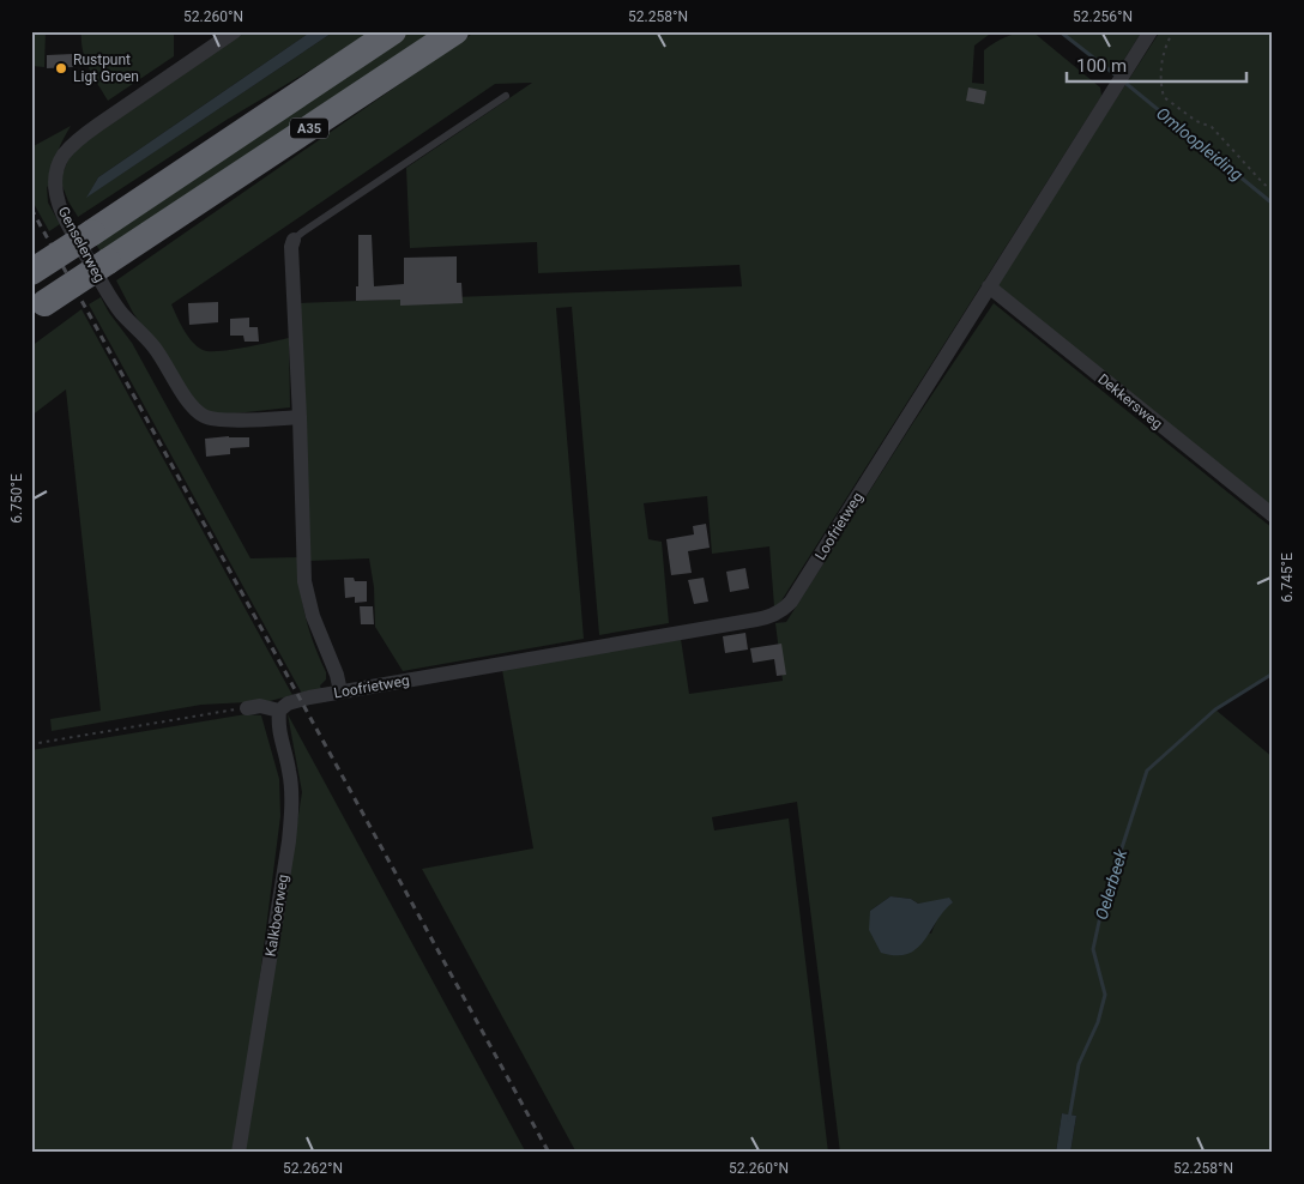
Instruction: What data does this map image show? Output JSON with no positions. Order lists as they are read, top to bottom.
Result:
{
  "streets": {
    "highway": ["A35"],
    "street": [
      "Genselerweg",
      "Dekkersweg",
      "Loofrietweg",
      "Kalkboerweg"
    ]
  },
  "crossings": [
    ["Dekkersweg", "Loofrietweg"],
    ["Loofrietweg", "Kalkboerweg"]
  ],
  "water": ["Omloopleiding", "Oelerbeek"],
  "places": ["Rustpunt Ligt Groen"],
  "scale_bar": "100 m",
  "coordinates": [
    "52.260°N",
    "52.258°N",
    "52.256°N",
    "6.750°E",
    "6.745°E",
    "52.262°N"
  ]
}
